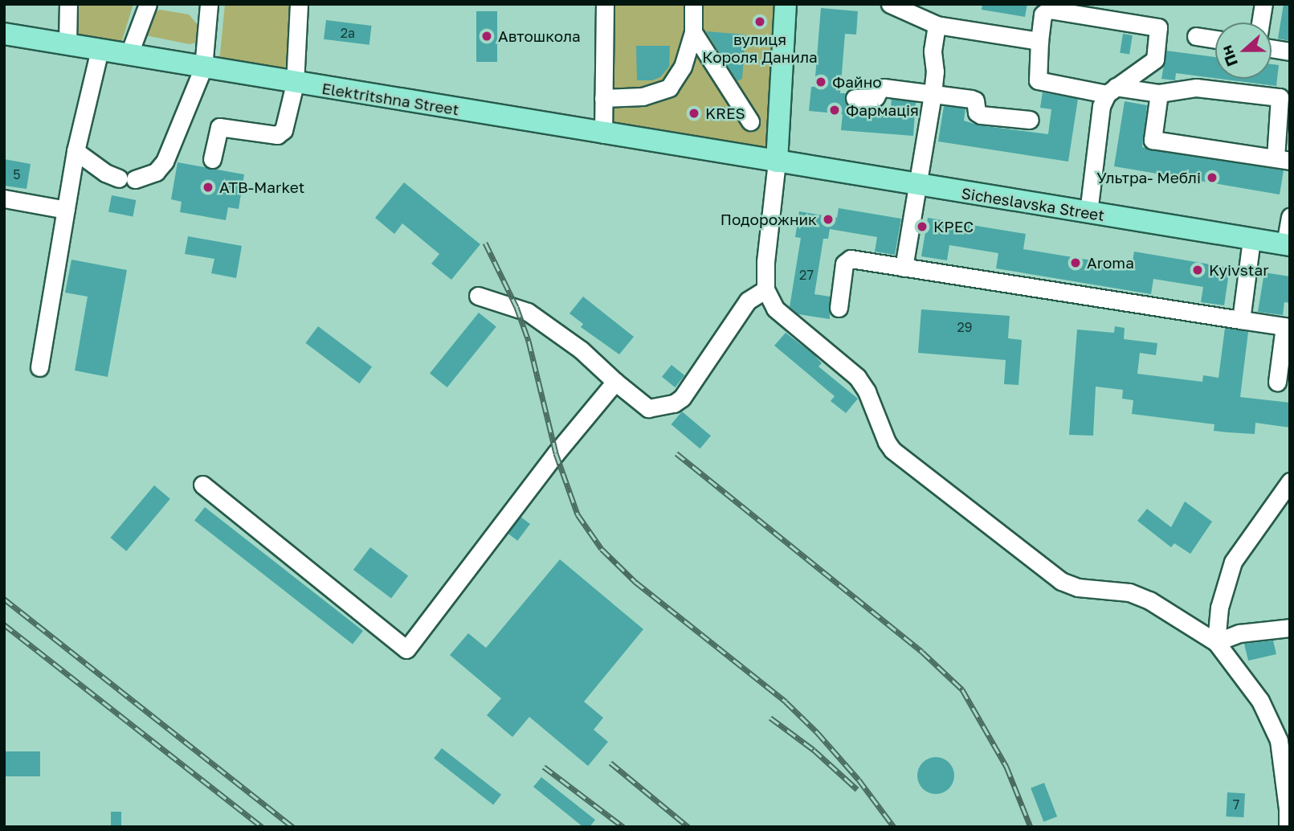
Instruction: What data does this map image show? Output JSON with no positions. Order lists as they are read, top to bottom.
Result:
{
  "streets": {
    "main road": ["Elektritshna Street", "Sicheslavska Street"]
  },
  "crossings": [
    ["Elektritshna Street", "Sicheslavska Street"]
  ],
  "places": [
    "вулиця Короля Данила",
    "Автошкола",
    "Файно",
    "Фармація",
    "KRES",
    "Ультра- Меблі",
    "ATB-Market",
    "Подорожник",
    "КРЕС",
    "Aroma",
    "Kyivstar"
  ],
  "house_numbers": [
    "2а",
    "5",
    "27",
    "29",
    "7"
  ],
  "north": "left"
}
